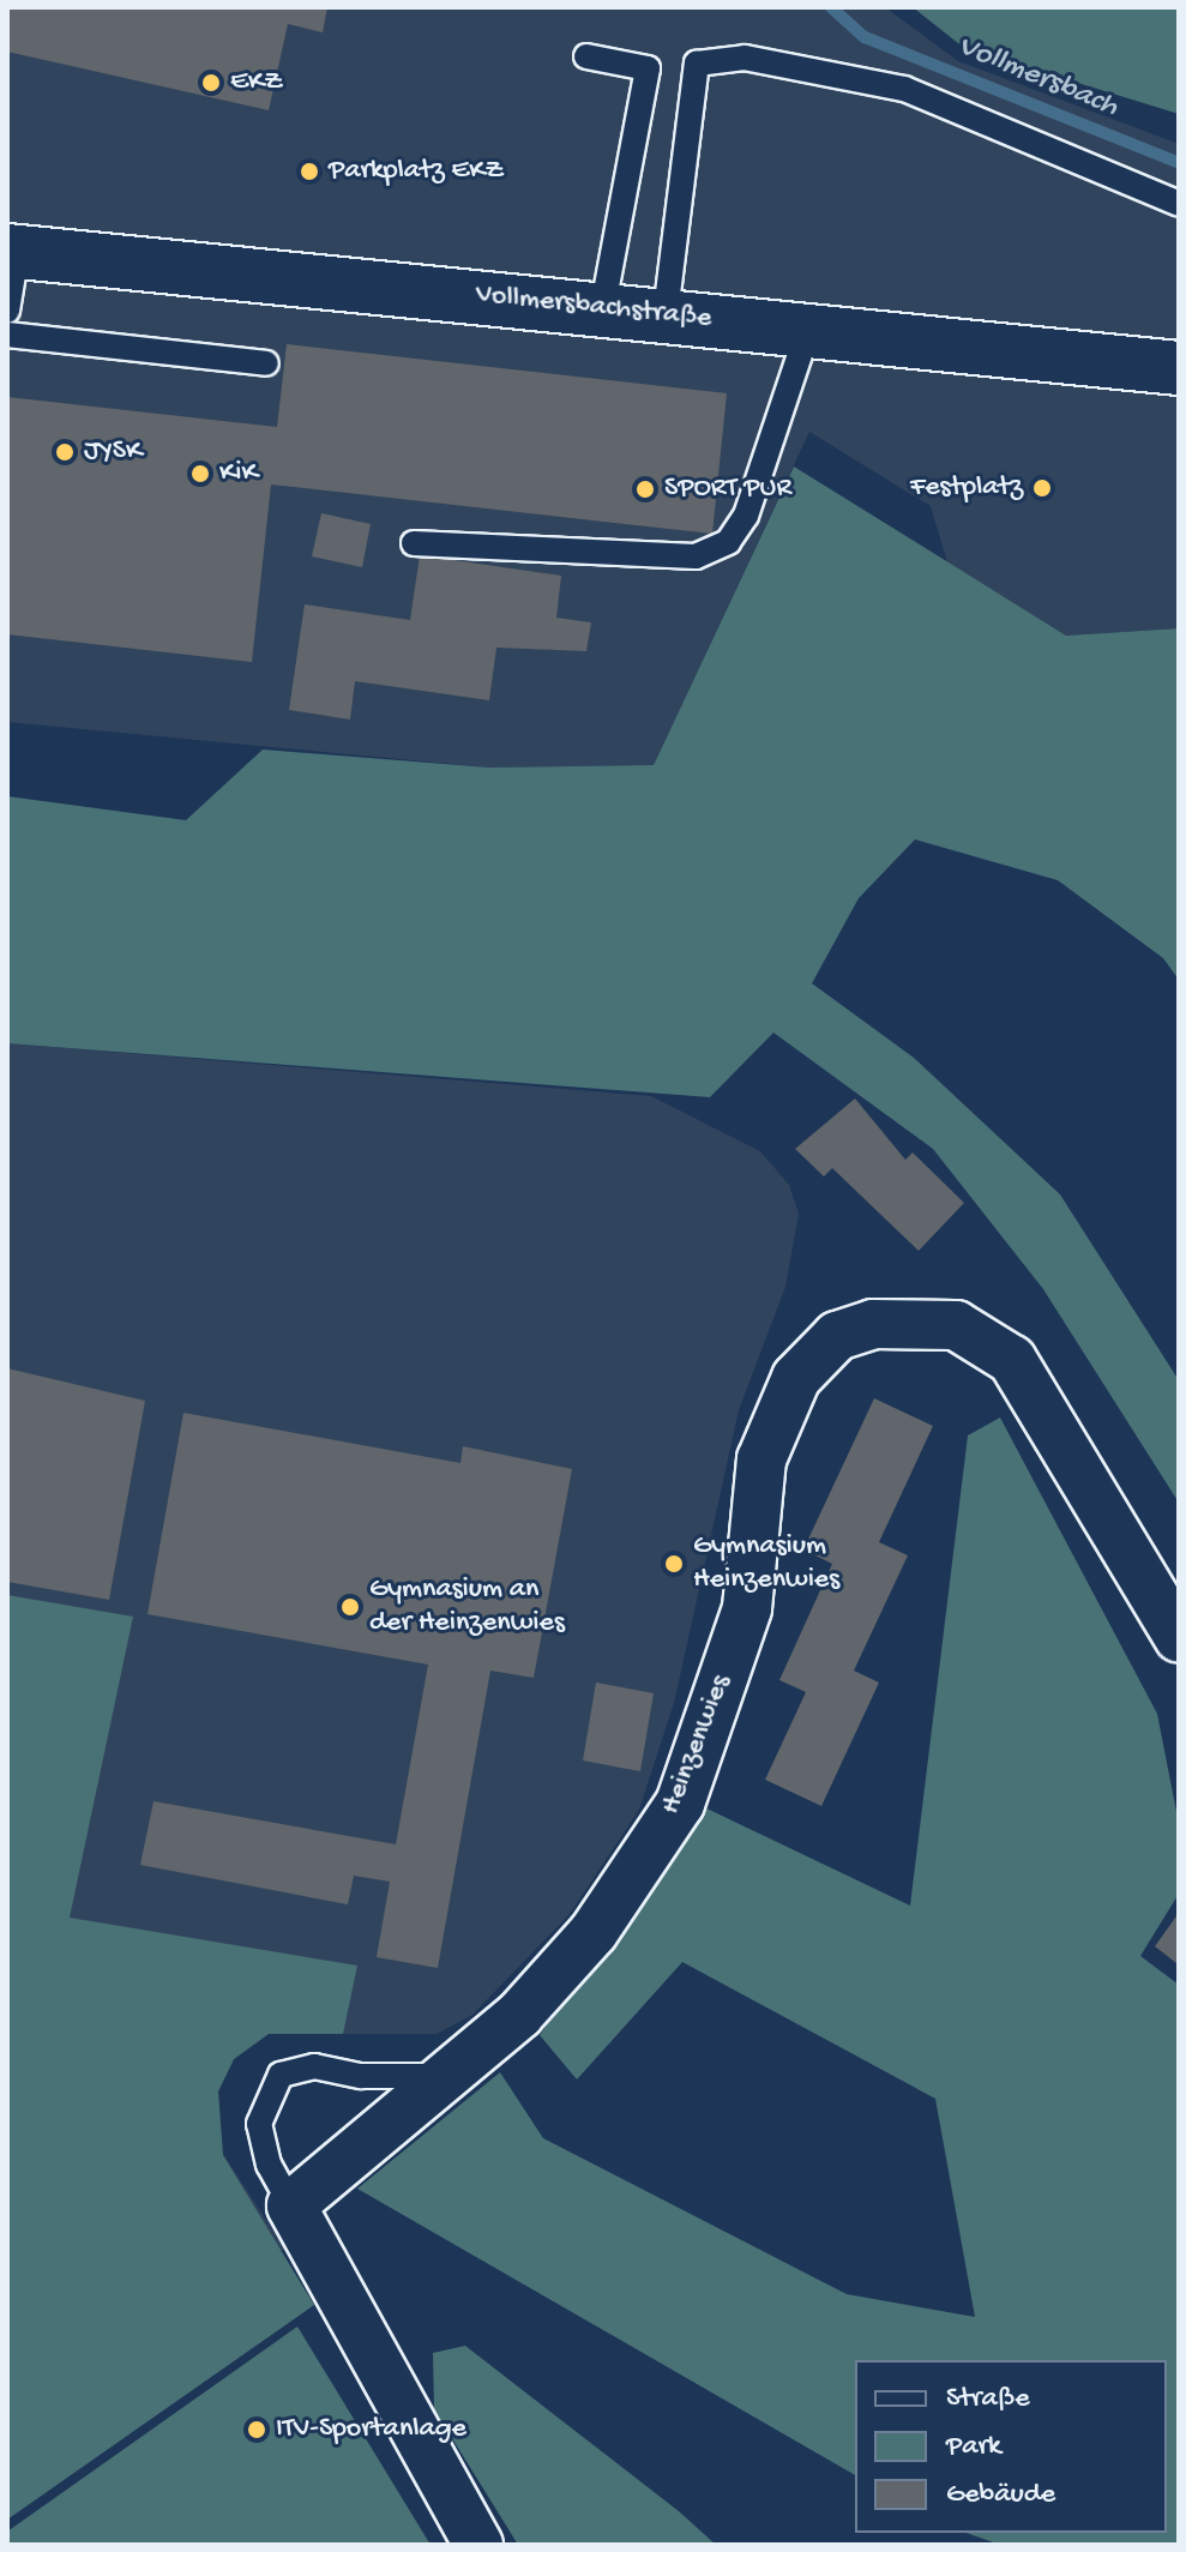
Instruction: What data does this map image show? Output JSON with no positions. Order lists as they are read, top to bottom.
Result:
{
  "streets": {
    "main road": ["Vollmersbachstraße"],
    "street": ["Heinzenwies"]
  },
  "water": ["Vollmersbach"],
  "places": [
    "EKZ",
    "Parkplatz EKZ",
    "JYSK",
    "KiK",
    "Festplatz",
    "SPORT PUR",
    "Gymnasium Heinzenwies",
    "Gymnasium an der Heinzenwies",
    "ITV-Sportanlage"
  ],
  "legend": ["Straße", "Park", "Gebäude"]
}
